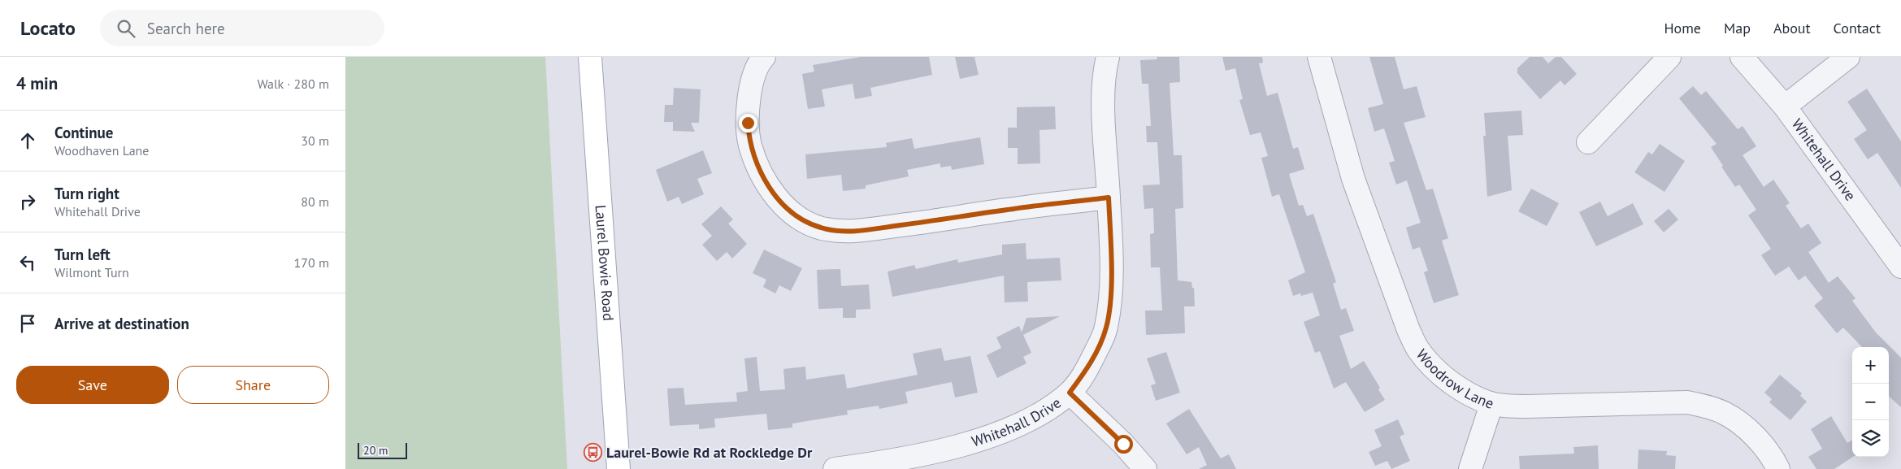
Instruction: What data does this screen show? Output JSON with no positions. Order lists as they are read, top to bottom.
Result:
{
  "streets": {
    "main road": ["Laurel Bowie Road"],
    "street": ["Whitehall Drive", "Woodrow Lane"]
  },
  "places": {
    "bus stop": ["Laurel-Bowie Rd at Rockledge Dr"]
  },
  "scale_bar": "20 m",
  "page": {
    "header": "Locato",
    "search": "Search here",
    "nav": [
      "Home",
      "Map",
      "About",
      "Contact"
    ],
    "heading": ["4 min", "Walk · 280 m"],
    "list": [
      ["Continue", "Woodhaven Lane", "30 m"],
      ["Turn right", "Whitehall Drive", "80 m"],
      ["Turn left", "Wilmont Turn", "170 m"],
      "Arrive at destination"
    ],
    "map_buttons": ["+", "−"],
    "buttons": ["Save", "Share"],
    "scale": "20 m"
  }
}
